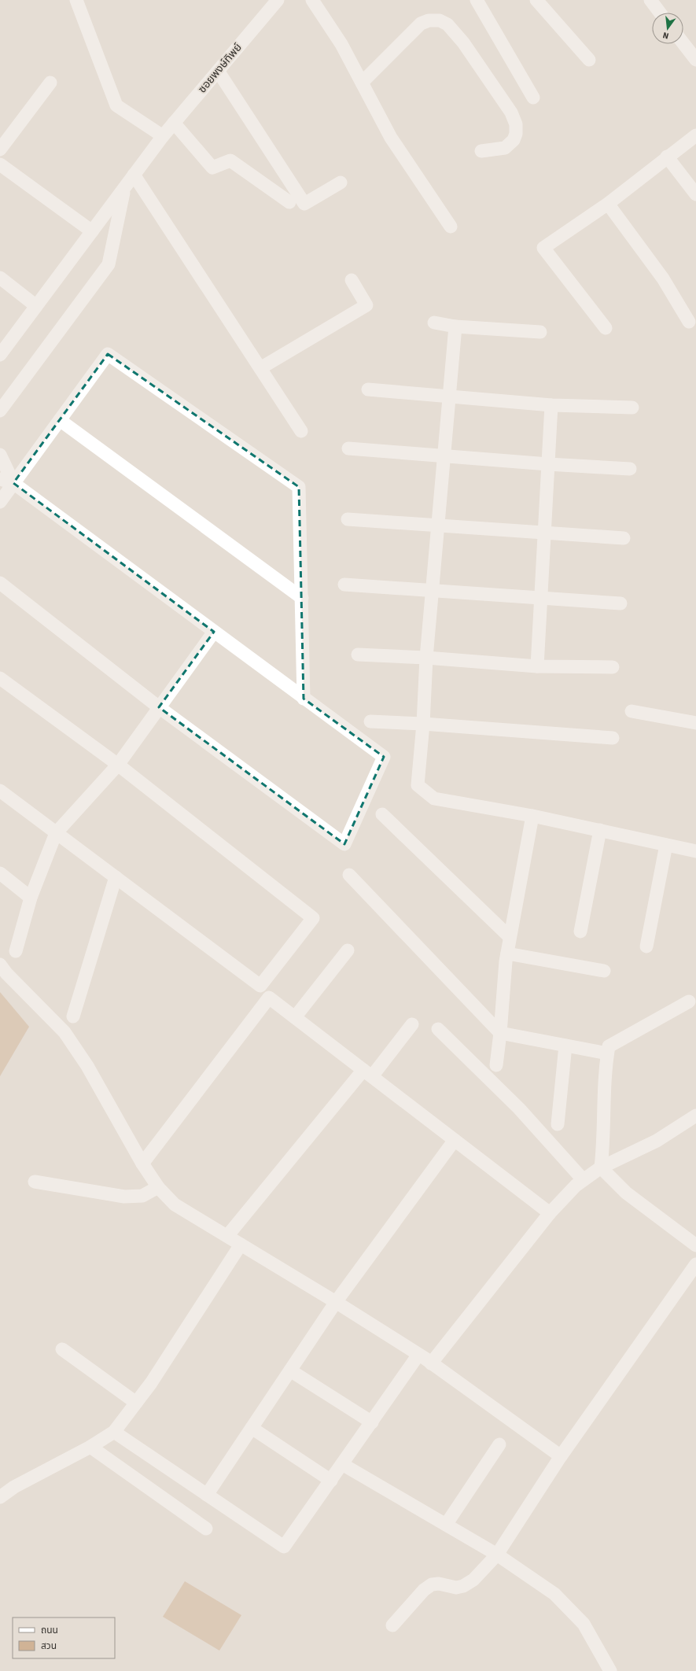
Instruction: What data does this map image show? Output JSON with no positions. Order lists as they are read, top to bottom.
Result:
{
  "streets": {
    "street": ["ซอยพงษ์ทิพย์"]
  },
  "legend": ["ถนน", "สวน"],
  "north": "bottom"
}
